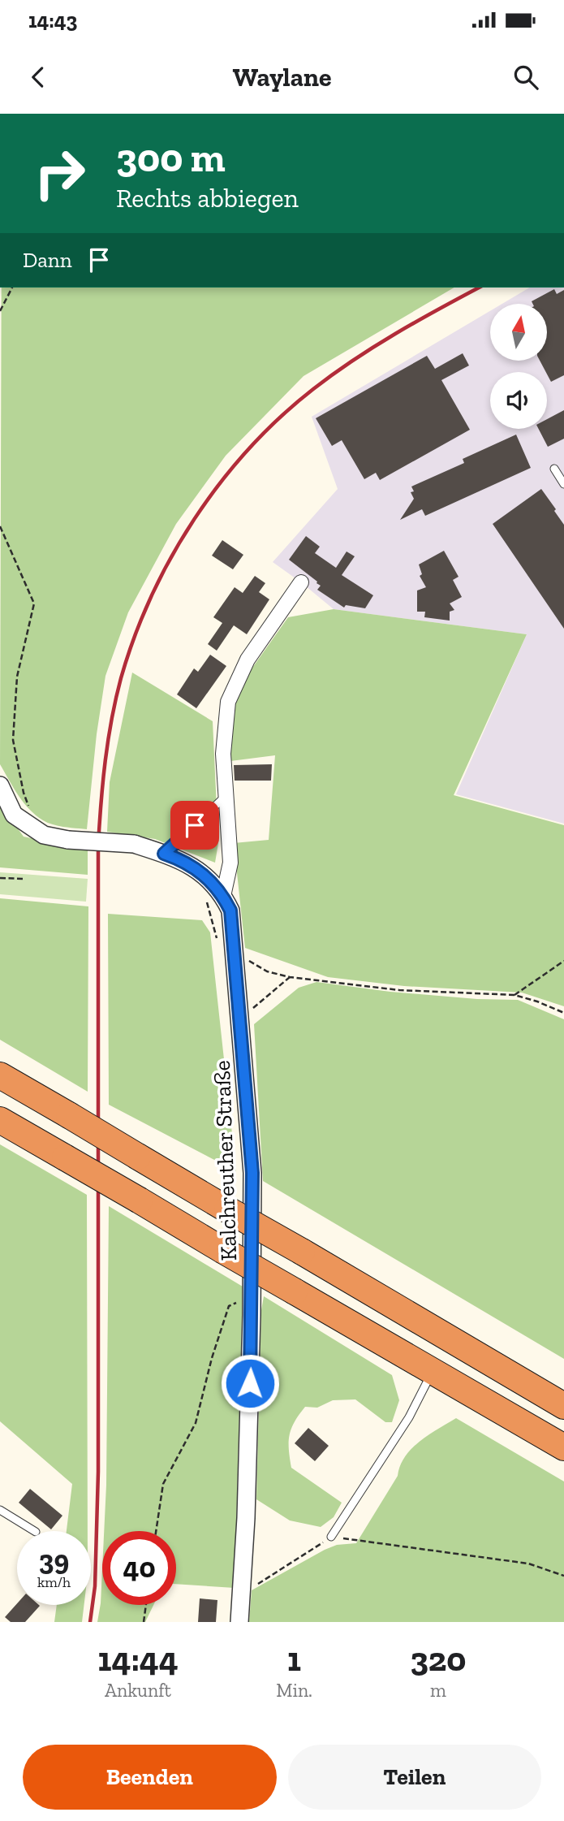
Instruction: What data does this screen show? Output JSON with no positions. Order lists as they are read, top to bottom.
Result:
{
  "streets": {
    "street": ["Kalchreuther Straße"]
  },
  "north": "top",
  "page": {
    "status": "14:43",
    "header": "Waylane",
    "turn": ["300 m", "Rechts abbiegen"],
    "then": "Dann",
    "speed": "39 km/h",
    "limit": "40",
    "eta": [
      "14:44",
      "Ankunft",
      "1",
      "Min.",
      "320",
      "m"
    ],
    "buttons": ["Beenden", "Teilen"]
  }
}
